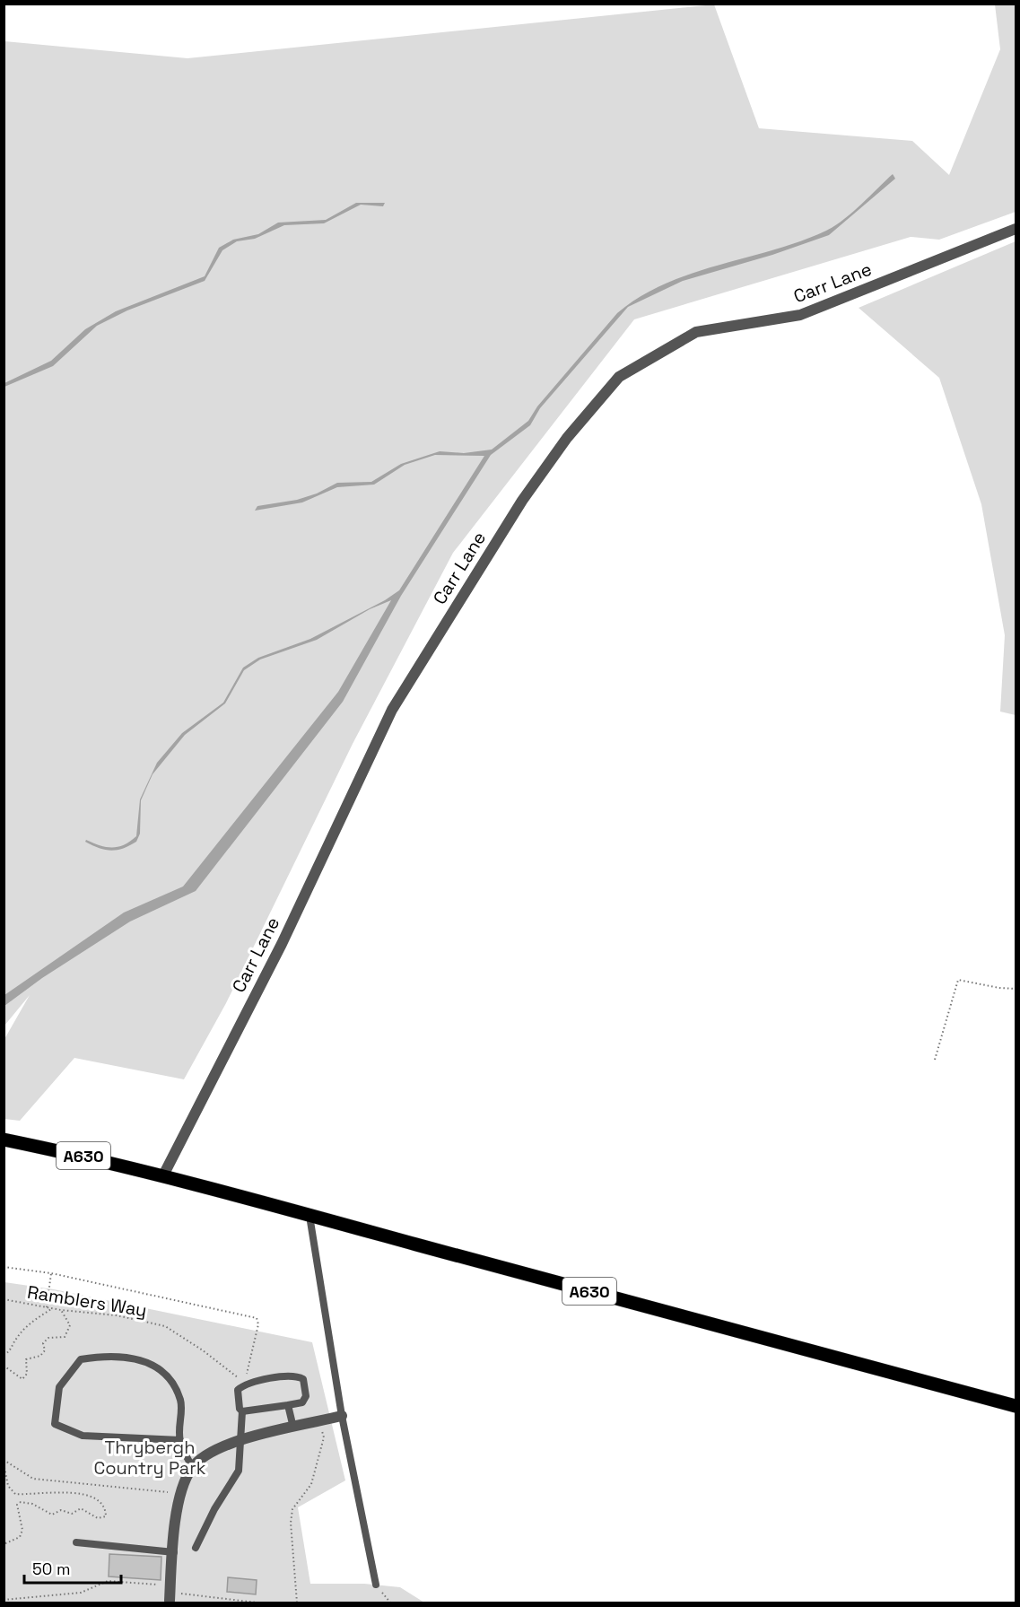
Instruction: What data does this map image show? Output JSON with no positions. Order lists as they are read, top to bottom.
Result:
{
  "streets": {
    "main road": ["A630"],
    "street": ["Carr Lane"],
    "path": ["Ramblers Way"]
  },
  "crossings": [
    ["Carr Lane", "A630"]
  ],
  "parks": ["Thrybergh Country Park"],
  "scale_bar": "50 m"
}
